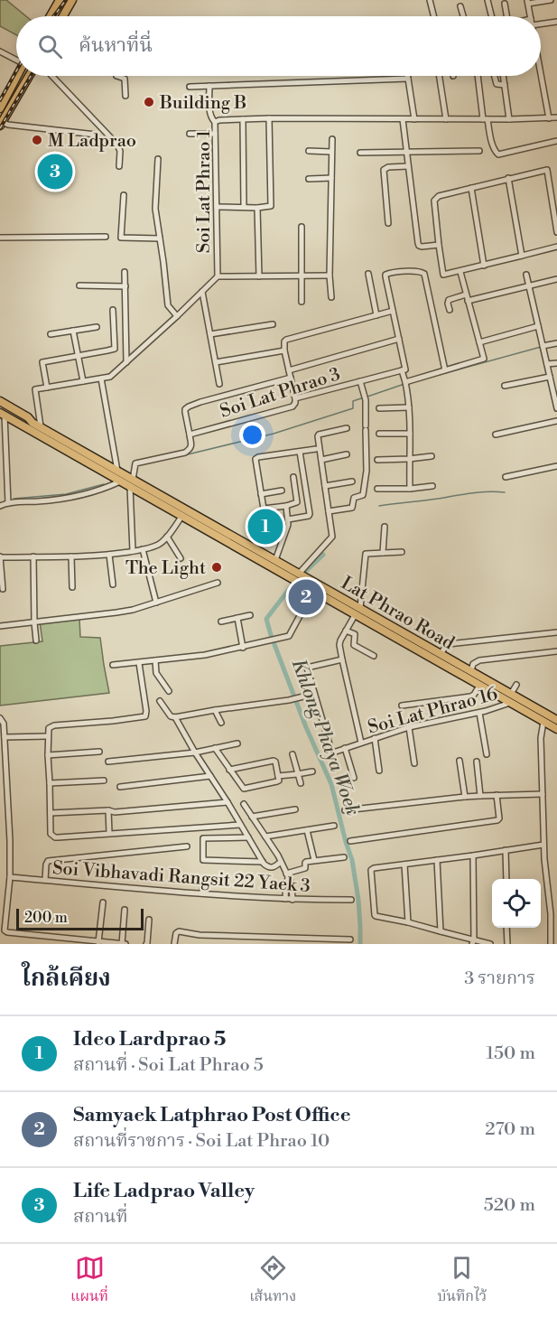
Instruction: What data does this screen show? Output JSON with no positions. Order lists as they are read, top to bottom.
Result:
{
  "streets": {
    "main road": ["Lat Phrao Road"],
    "street": [
      "Soi Lat Phrao 1",
      "Soi Lat Phrao 3",
      "Soi Lat Phrao 16",
      "Soi Vibhavadi Rangsit 22 Yaek 3"
    ]
  },
  "crossings": [
    ["Lat Phrao Road", "Soi Lat Phrao 16"]
  ],
  "water": ["Khlong Phaya Woek"],
  "places": ["Building B", "M Ladprao", "The Light"],
  "scale_bar": "200 m",
  "page": {
    "search": "ค้นหาที่นี่",
    "pins": ["3", "1", "2"],
    "scale": "200 m",
    "heading": ["ใกล้เคียง", "3 รายการ"],
    "list": [
      {
        "mark": "1",
        "name": "Ideo Lardprao 5",
        "note": "สถานที่ · Soi Lat Phrao 5",
        "value": "150 m"
      },
      {
        "mark": "2",
        "name": "Samyaek Latphrao Post Office",
        "note": "สถานที่ราชการ · Soi Lat Phrao 10",
        "value": "270 m"
      },
      {
        "mark": "3",
        "name": "Life Ladprao Valley",
        "note": "สถานที่",
        "value": "520 m"
      }
    ],
    "nav": ["แผนที่", "เส้นทาง", "บันทึกไว้"]
  }
}
